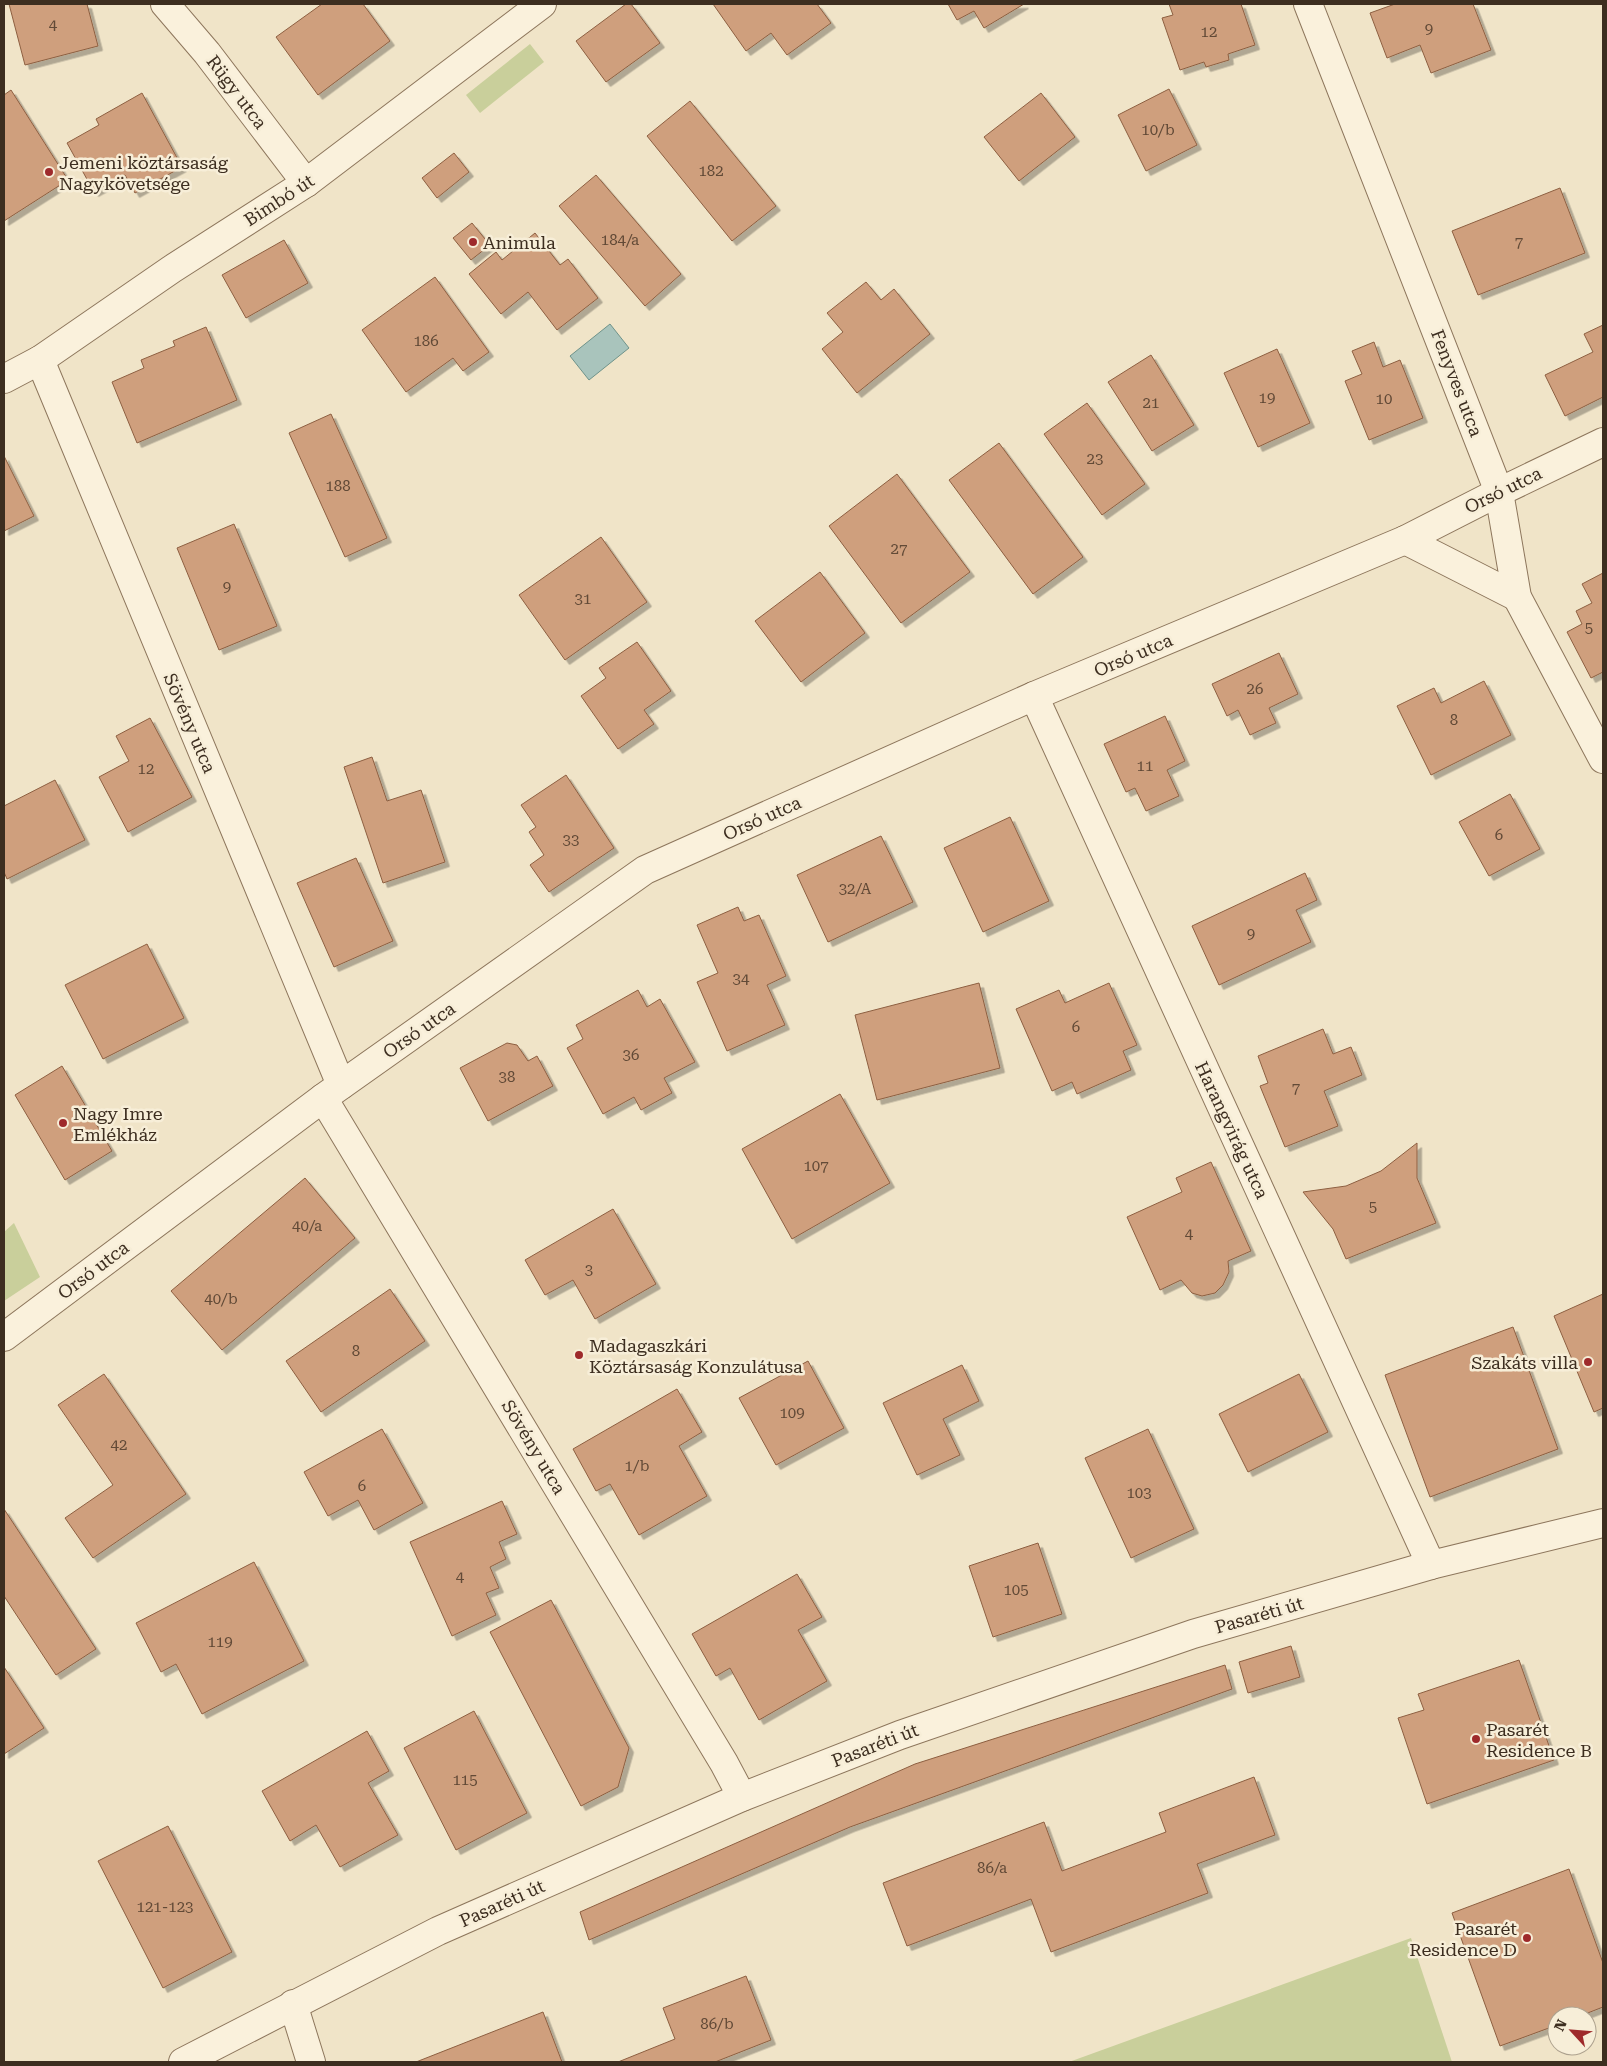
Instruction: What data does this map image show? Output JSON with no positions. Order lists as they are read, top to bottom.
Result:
{
  "streets": {
    "street": [
      "Rügy utca",
      "Bimbó út",
      "Fenyves utca",
      "Orsó utca",
      "Sövény utca",
      "Harangvirág utca",
      "Pasaréti út"
    ]
  },
  "crossings": [
    ["Rügy utca", "Bimbó út"],
    ["Bimbó út", "Sövény utca"],
    ["Fenyves utca", "Orsó utca"],
    ["Orsó utca", "Sövény utca"],
    ["Orsó utca", "Harangvirág utca"],
    ["Sövény utca", "Pasaréti út"],
    ["Harangvirág utca", "Pasaréti út"]
  ],
  "places": [
    "Jemeni köztársaság Nagykövetsége",
    "Animula",
    "Nagy Imre Emlékház",
    "Madagaszkári Köztársaság Konzulátusa",
    "Szakáts villa",
    "Pasarét Residence B",
    "Pasarét Residence D"
  ],
  "house_numbers": [
    "4",
    "9",
    "12",
    "10/b",
    "182",
    "184/a",
    "7",
    "186",
    "19",
    "10",
    "21",
    "23",
    "188",
    "27",
    "9",
    "31",
    "5",
    "26",
    "8",
    "11",
    "12",
    "6",
    "33",
    "32/A",
    "9",
    "34",
    "6",
    "36",
    "38",
    "7",
    "107",
    "5",
    "40/a",
    "4",
    "3",
    "40/b",
    "8",
    "109",
    "42",
    "1/b",
    "6",
    "103",
    "4",
    "105",
    "119",
    "115",
    "86/a",
    "121-123",
    "86/b"
  ],
  "north": "top left"
}
